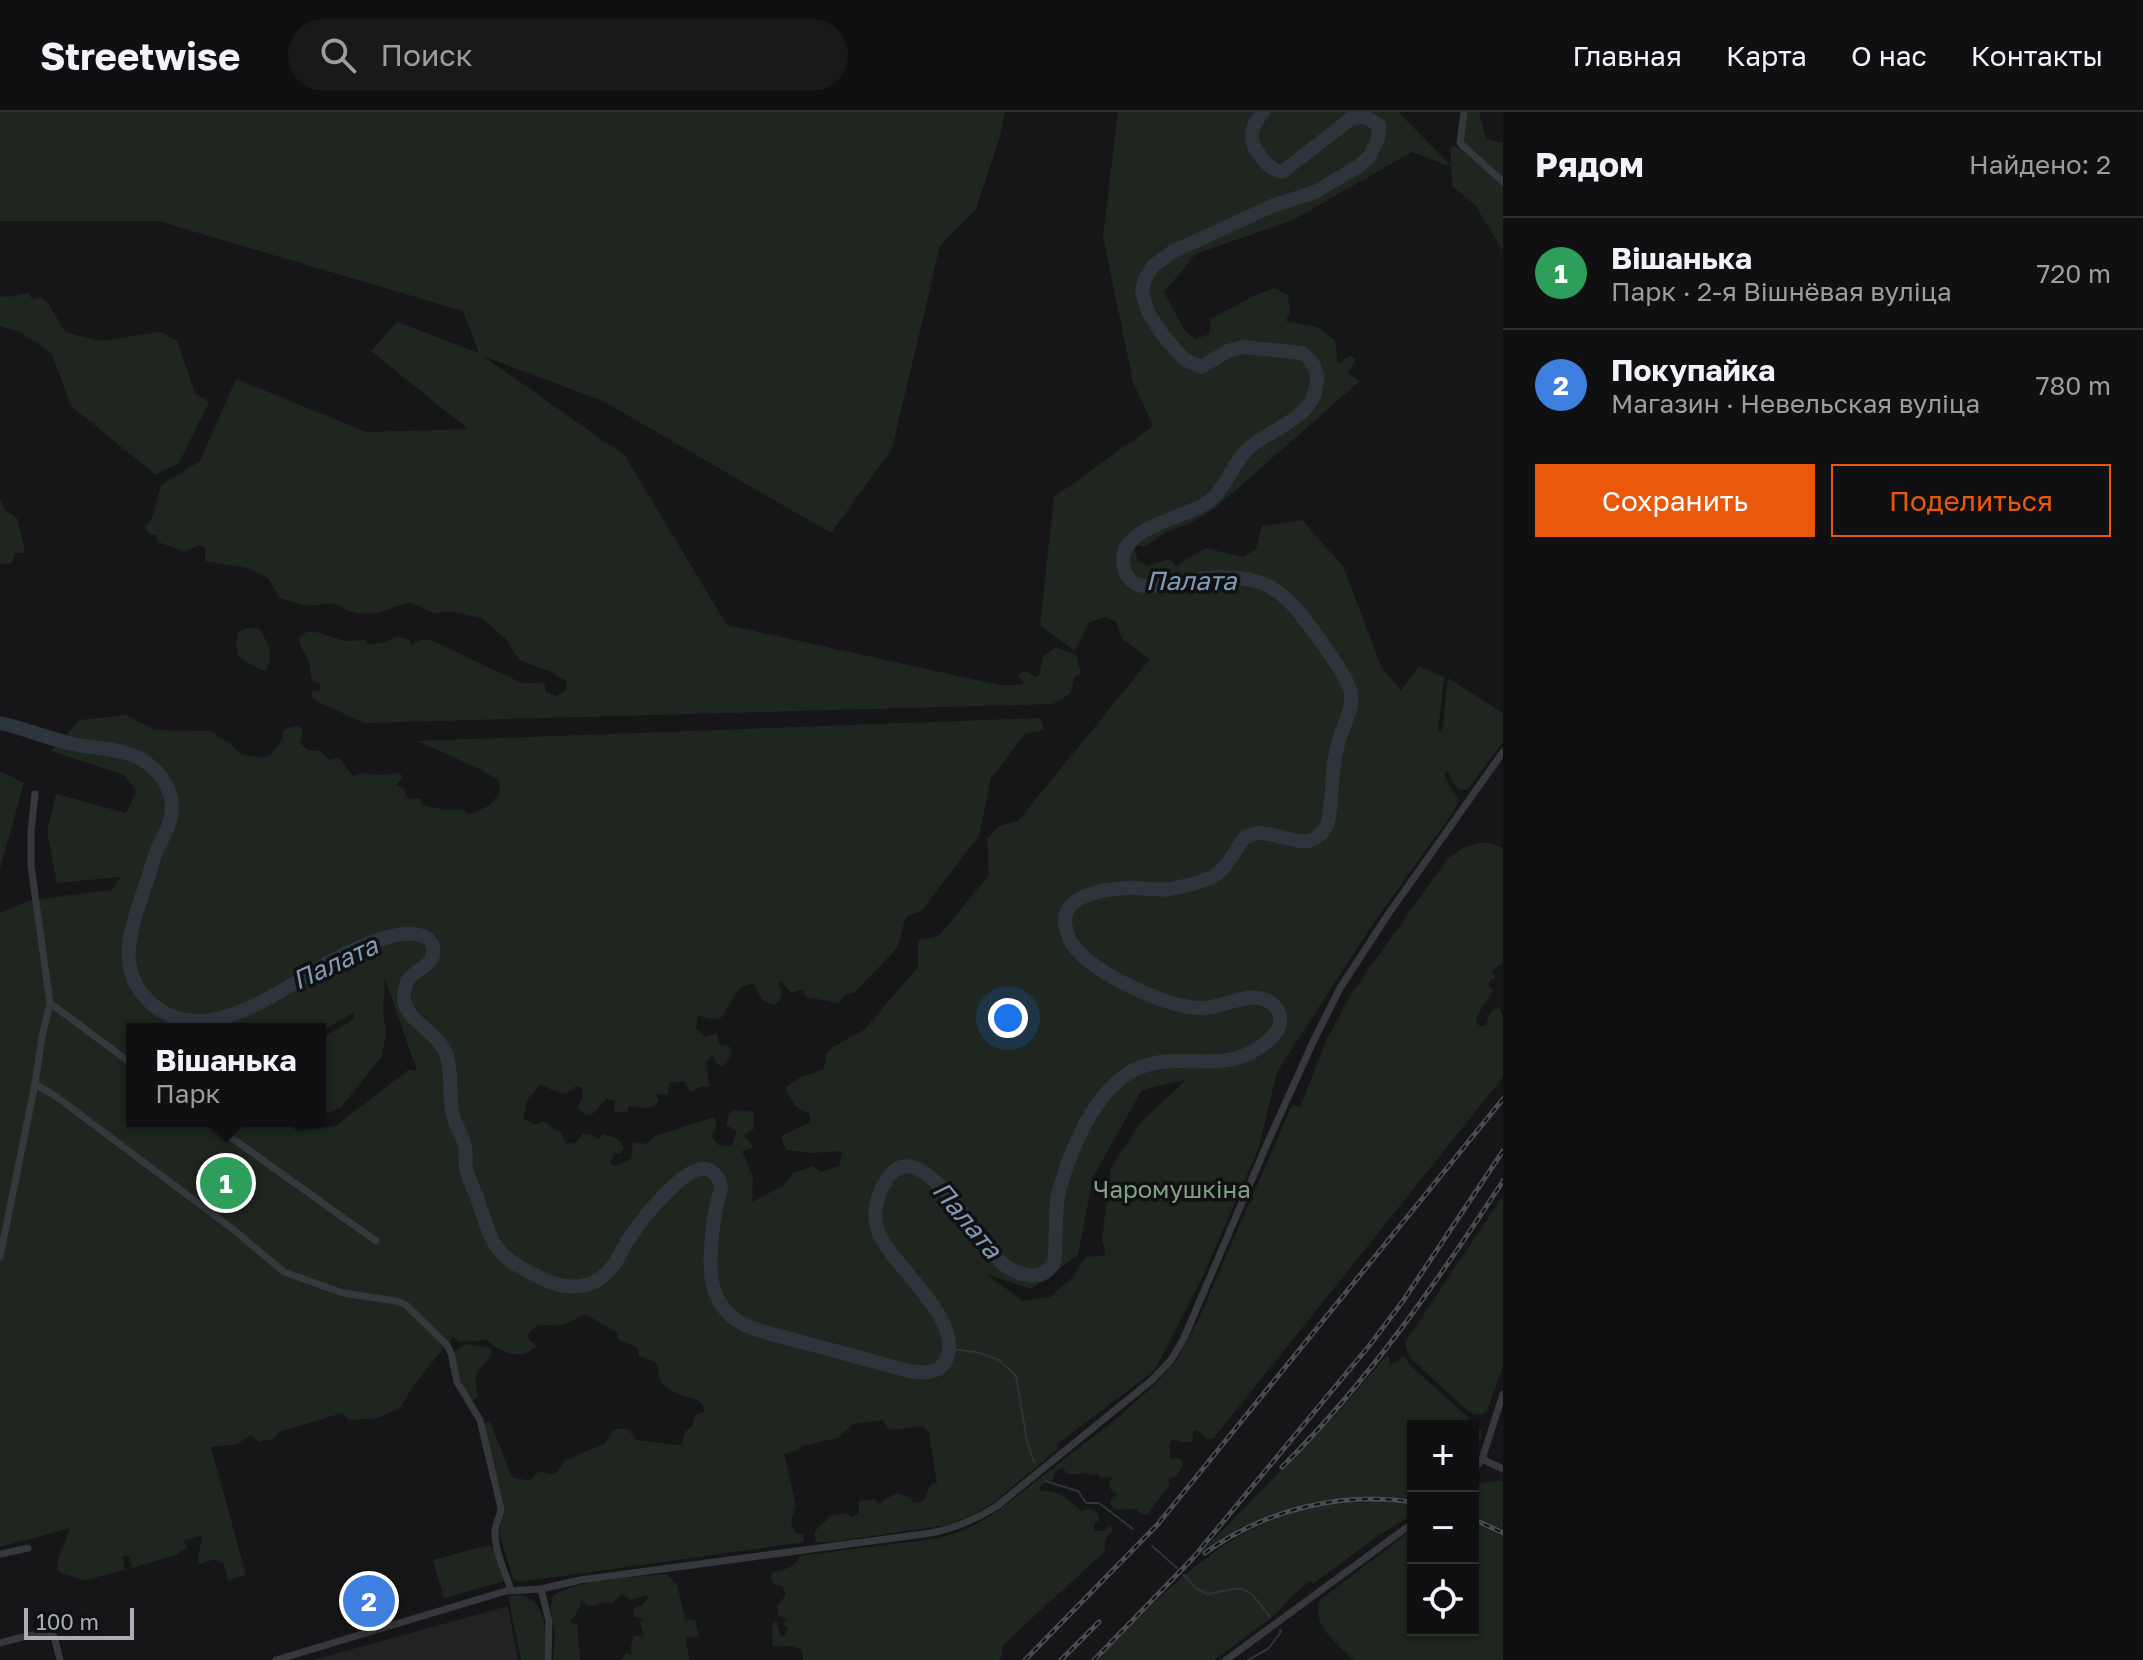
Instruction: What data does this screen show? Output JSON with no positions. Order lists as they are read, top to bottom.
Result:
{
  "water": ["Палата"],
  "parks": ["Чаромушкіна"],
  "scale_bar": "100 m",
  "page": {
    "header": "Streetwise",
    "search": "Поиск",
    "nav": [
      "Главная",
      "Карта",
      "О нас",
      "Контакты"
    ],
    "heading": ["Рядом", "Найдено: 2"],
    "list": [
      {
        "mark": "1",
        "name": "Вішанька",
        "note": "Парк · 2-я Вішнёвая вуліца",
        "value": "720 m"
      },
      {
        "mark": "2",
        "name": "Покупайка",
        "note": "Магазин · Невельская вуліца",
        "value": "780 m"
      }
    ],
    "buttons": ["Сохранить", "Поделиться"],
    "popup": ["Вішанька", "Парк"],
    "pins": ["1", "2"],
    "map_buttons": ["+", "−"],
    "scale": "100 m"
  }
}
